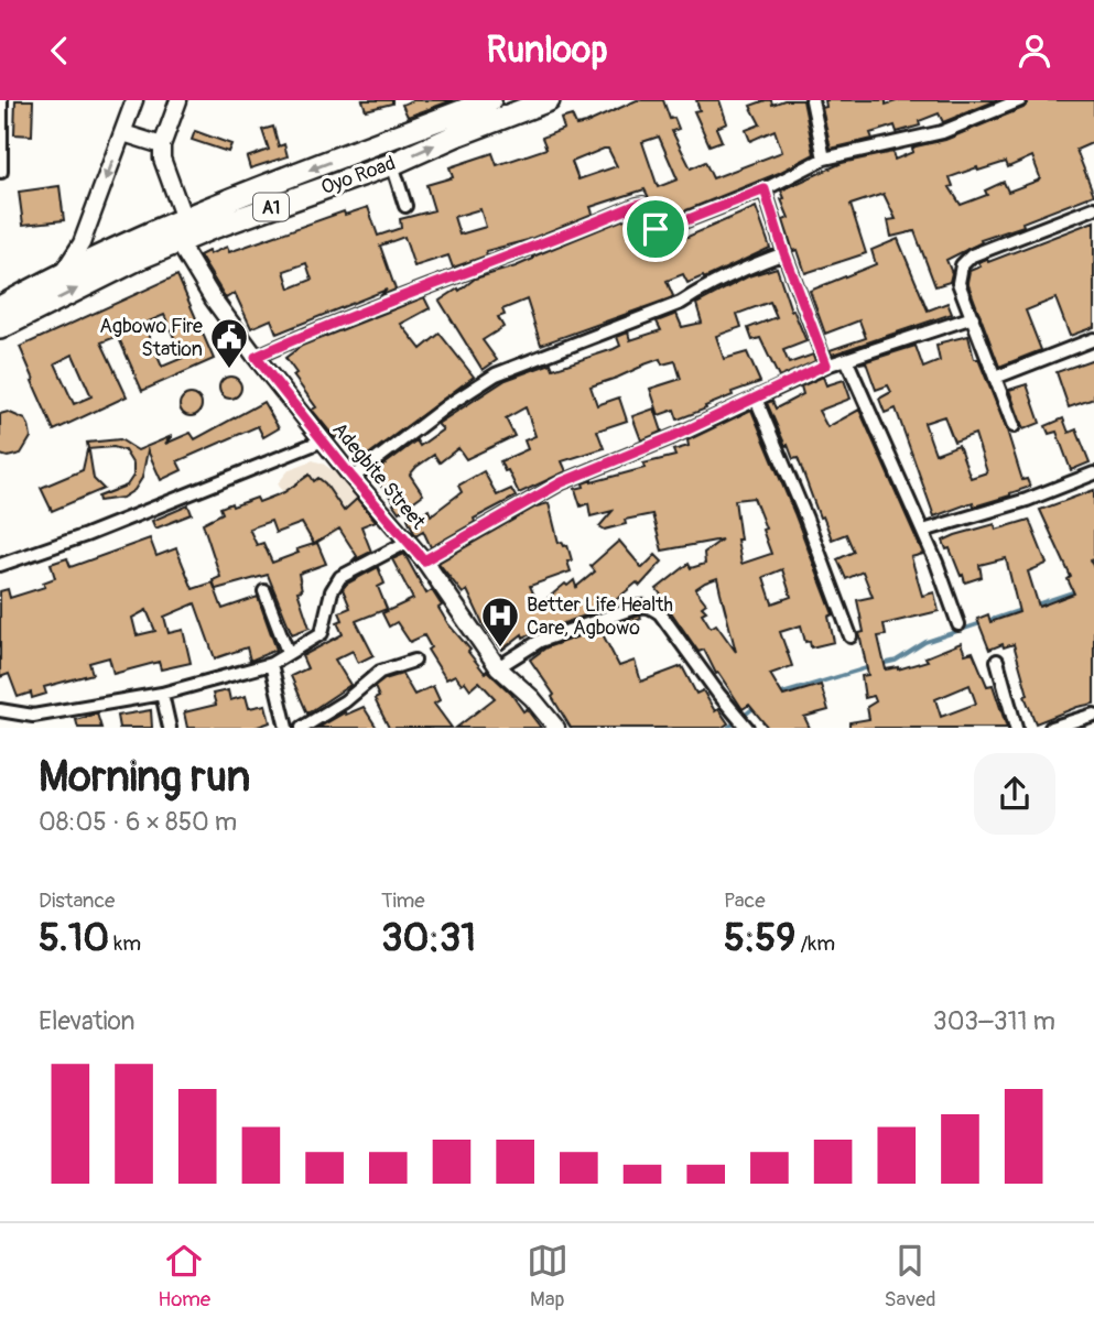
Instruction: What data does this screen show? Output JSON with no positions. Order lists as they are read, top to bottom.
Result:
{
  "streets": {
    "highway": ["Oyo Road", "A1"],
    "street": ["Adegbite Street"]
  },
  "crossings": [
    ["Oyo Road", "Adegbite Street"]
  ],
  "places": {
    "public building": ["Agbowo Fire Station"],
    "hospital": ["Better Life Health Care, Agbowo"]
  },
  "page": {
    "header": "Runloop",
    "heading": ["Morning run", "08:05 · 6 × 850 m"],
    "stats": [
      ["Distance", "5.10 km"],
      ["Time", "30:31"],
      ["Pace", "5:59 /km"]
    ],
    "chart": ["Elevation", "303–311 m"],
    "tabs": ["Home", "Map", "Saved"]
  }
}
